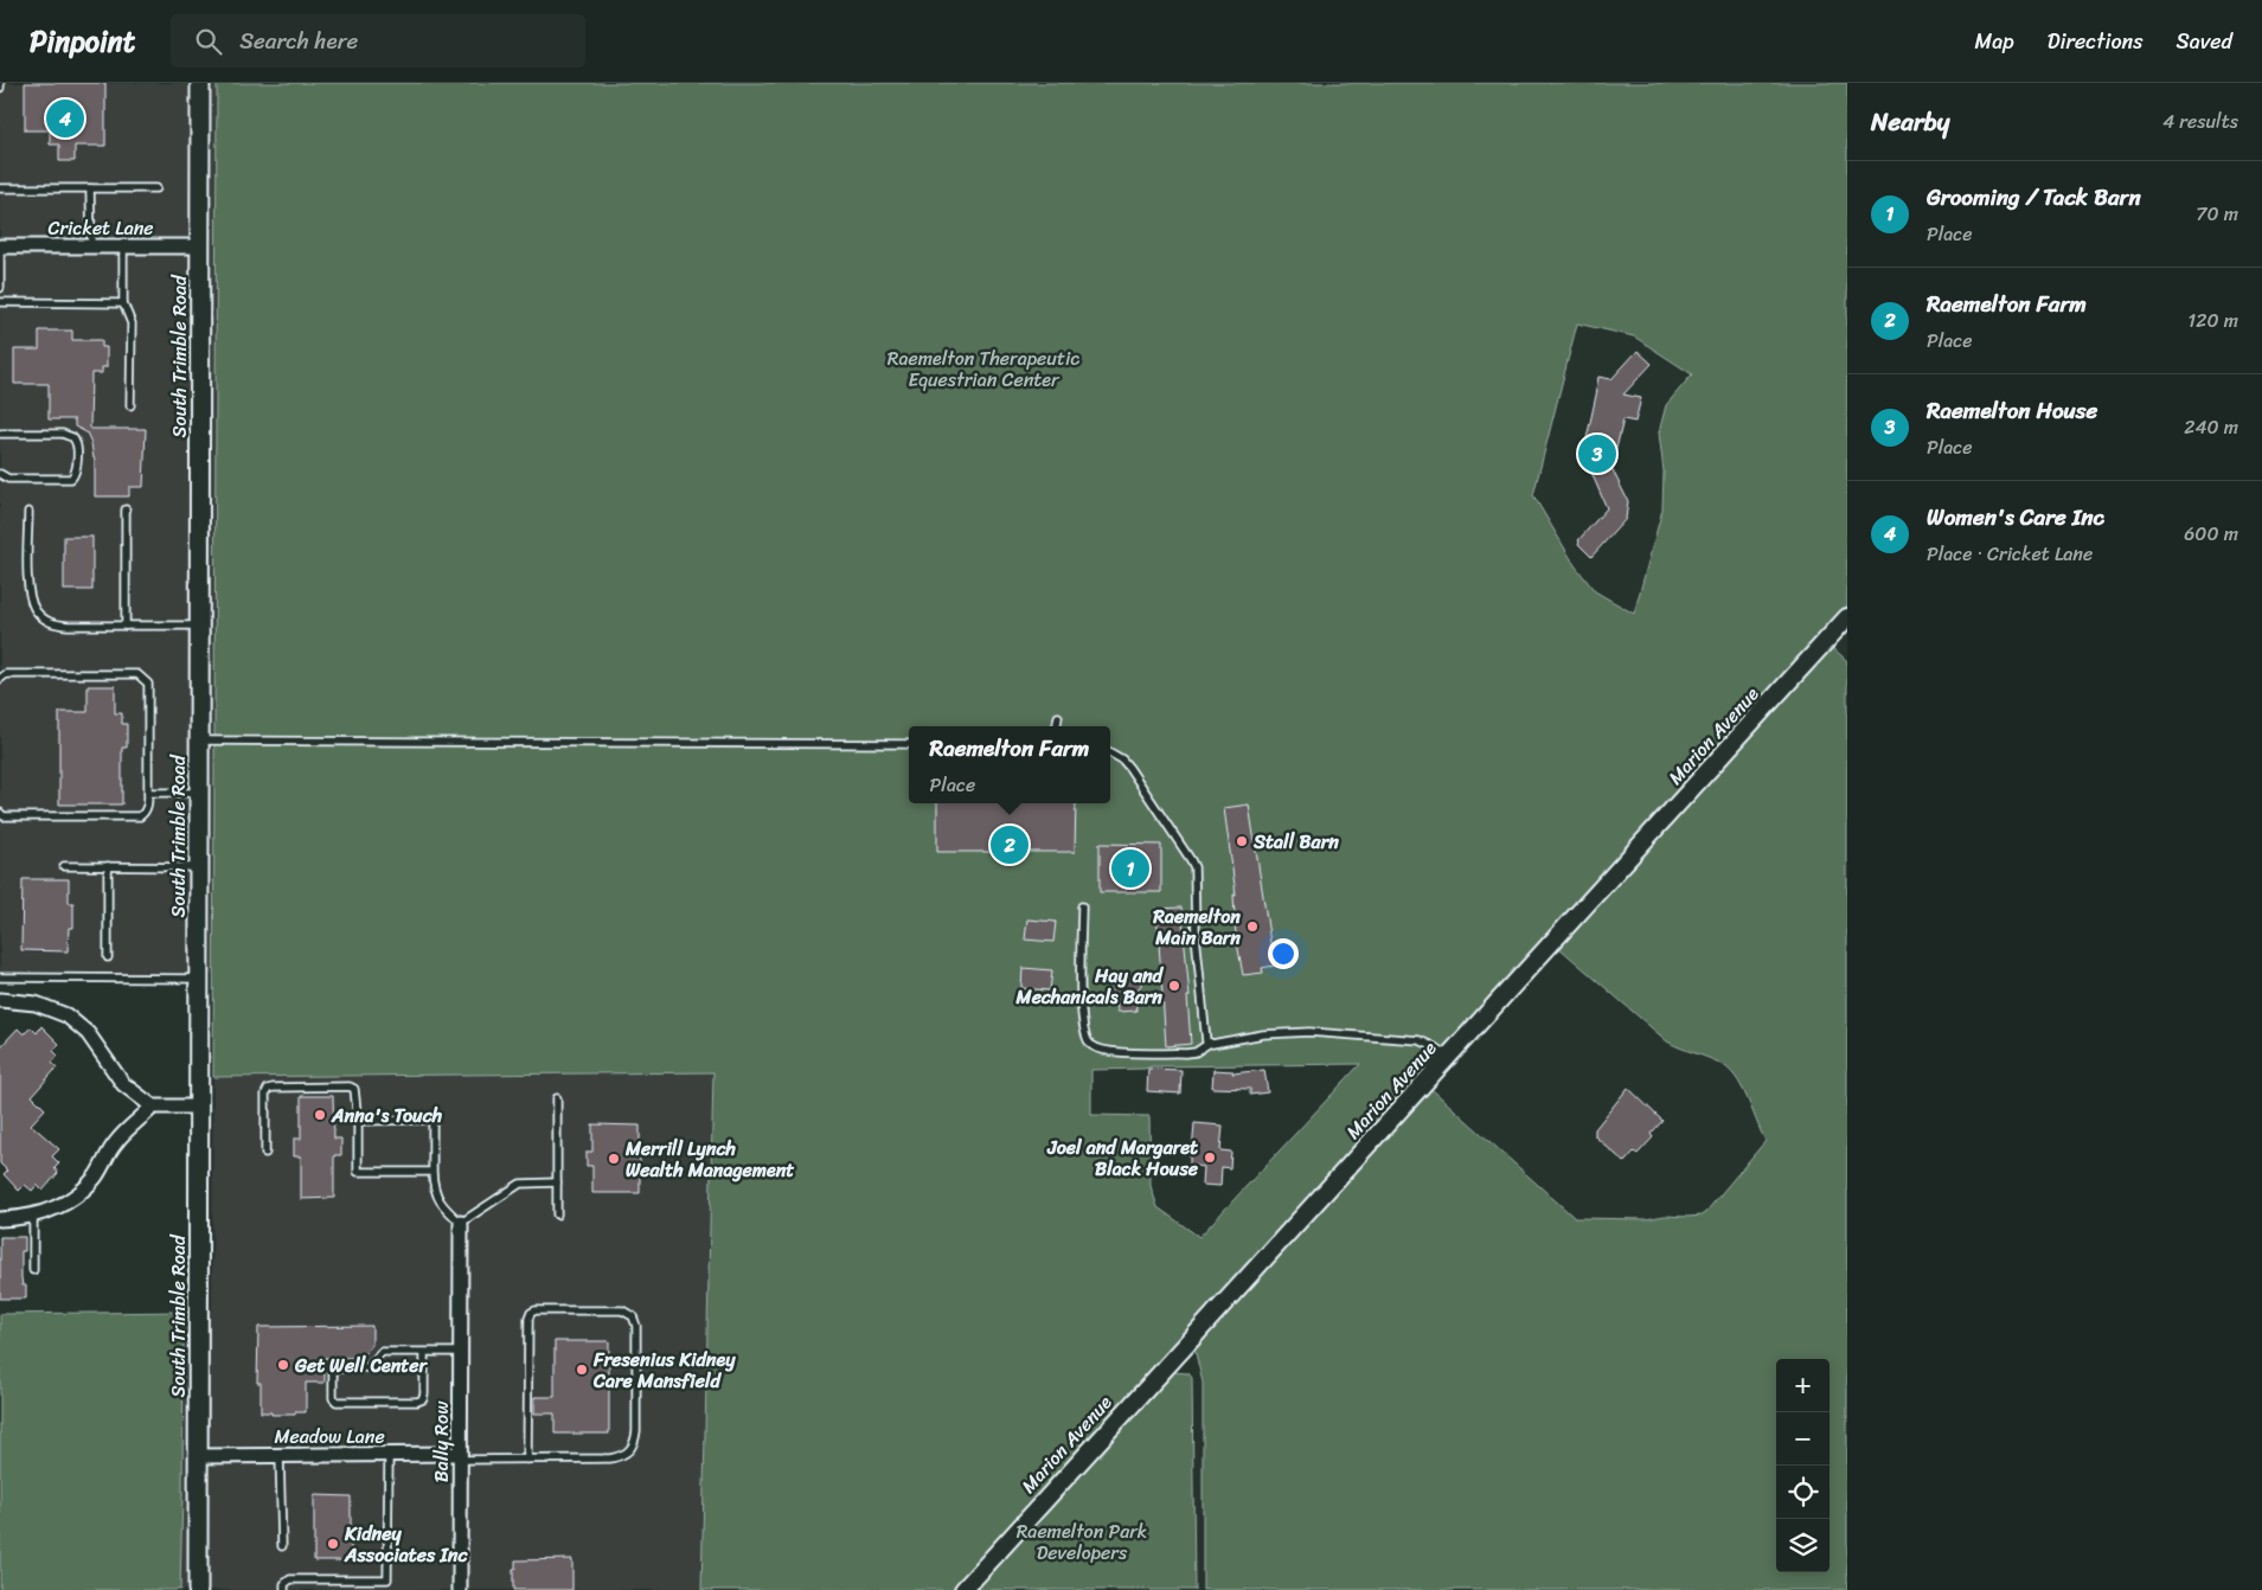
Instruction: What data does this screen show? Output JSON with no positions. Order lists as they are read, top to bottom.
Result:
{
  "streets": {
    "main road": ["South Trimble Road"],
    "street": [
      "Cricket Lane",
      "Marion Avenue",
      "Meadow Lane",
      "Bally Row"
    ]
  },
  "crossings": [
    ["Cricket Lane", "South Trimble Road"],
    ["South Trimble Road", "Meadow Lane"],
    ["Meadow Lane", "Bally Row"]
  ],
  "parks": ["Raemelton Therapeutic Equestrian Center", "Raemelton Park Developers"],
  "places": [
    "Stall Barn",
    "Raemelton Main Barn",
    "Hay and Mechanicals Barn",
    "Anna's Touch",
    "Joel and Margaret Black House",
    "Merrill Lynch Wealth Management",
    "Get Well Center",
    "Fresenius Kidney Care Mansfield",
    "Kidney Associates Inc"
  ],
  "page": {
    "header": "Pinpoint",
    "search": "Search here",
    "nav": ["Map", "Directions", "Saved"],
    "heading": ["Nearby", "4 results"],
    "pins": [
      "4",
      "3",
      "2",
      "1"
    ],
    "list": [
      {
        "mark": "1",
        "name": "Grooming / Tack Barn",
        "note": "Place",
        "value": "70 m"
      },
      {
        "mark": "2",
        "name": "Raemelton Farm",
        "note": "Place",
        "value": "120 m"
      },
      {
        "mark": "3",
        "name": "Raemelton House",
        "note": "Place",
        "value": "240 m"
      },
      {
        "mark": "4",
        "name": "Women's Care Inc",
        "note": "Place · Cricket Lane",
        "value": "600 m"
      }
    ],
    "popup": ["Raemelton Farm", "Place"],
    "map_buttons": ["+", "−"]
  }
}
